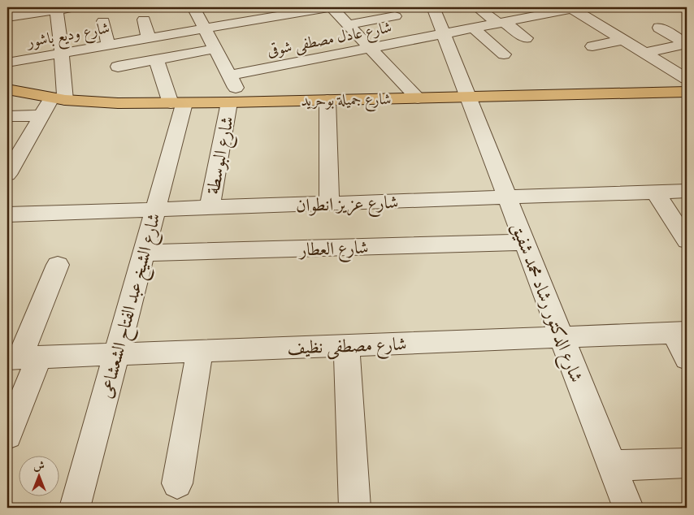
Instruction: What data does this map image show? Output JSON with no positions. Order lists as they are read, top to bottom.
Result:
{
  "streets": {
    "main road": ["شارع جميلة بوحريد"],
    "street": [
      "شارع وديع باشور",
      "شارع عادل مصطفى شوقى",
      "شارع البوسطة",
      "شارع عزيز انطوان",
      "شارع العطار",
      "شارع الدكتور رشاد محمد شفيق",
      "شارع الشيخ عبد الفتاح الشعشاعى",
      "شارع مصطفى نظيف"
    ]
  },
  "crossings": [
    ["شارع عادل مصطفى شوقى", "شارع الدكتور رشاد محمد شفيق"],
    ["شارع جميلة بوحريد", "شارع البوسطة"],
    ["شارع جميلة بوحريد", "شارع الدكتور رشاد محمد شفيق"],
    ["شارع جميلة بوحريد", "شارع الشيخ عبد الفتاح الشعشاعى"],
    ["شارع البوسطة", "شارع عزيز انطوان"],
    ["شارع عزيز انطوان", "شارع الدكتور رشاد محمد شفيق"],
    ["شارع عزيز انطوان", "شارع الشيخ عبد الفتاح الشعشاعى"],
    ["شارع العطار", "شارع الدكتور رشاد محمد شفيق"],
    ["شارع العطار", "شارع الشيخ عبد الفتاح الشعشاعى"],
    ["شارع الدكتور رشاد محمد شفيق", "شارع مصطفى نظيف"],
    ["شارع الشيخ عبد الفتاح الشعشاعى", "شارع مصطفى نظيف"]
  ],
  "north": "top"
}
